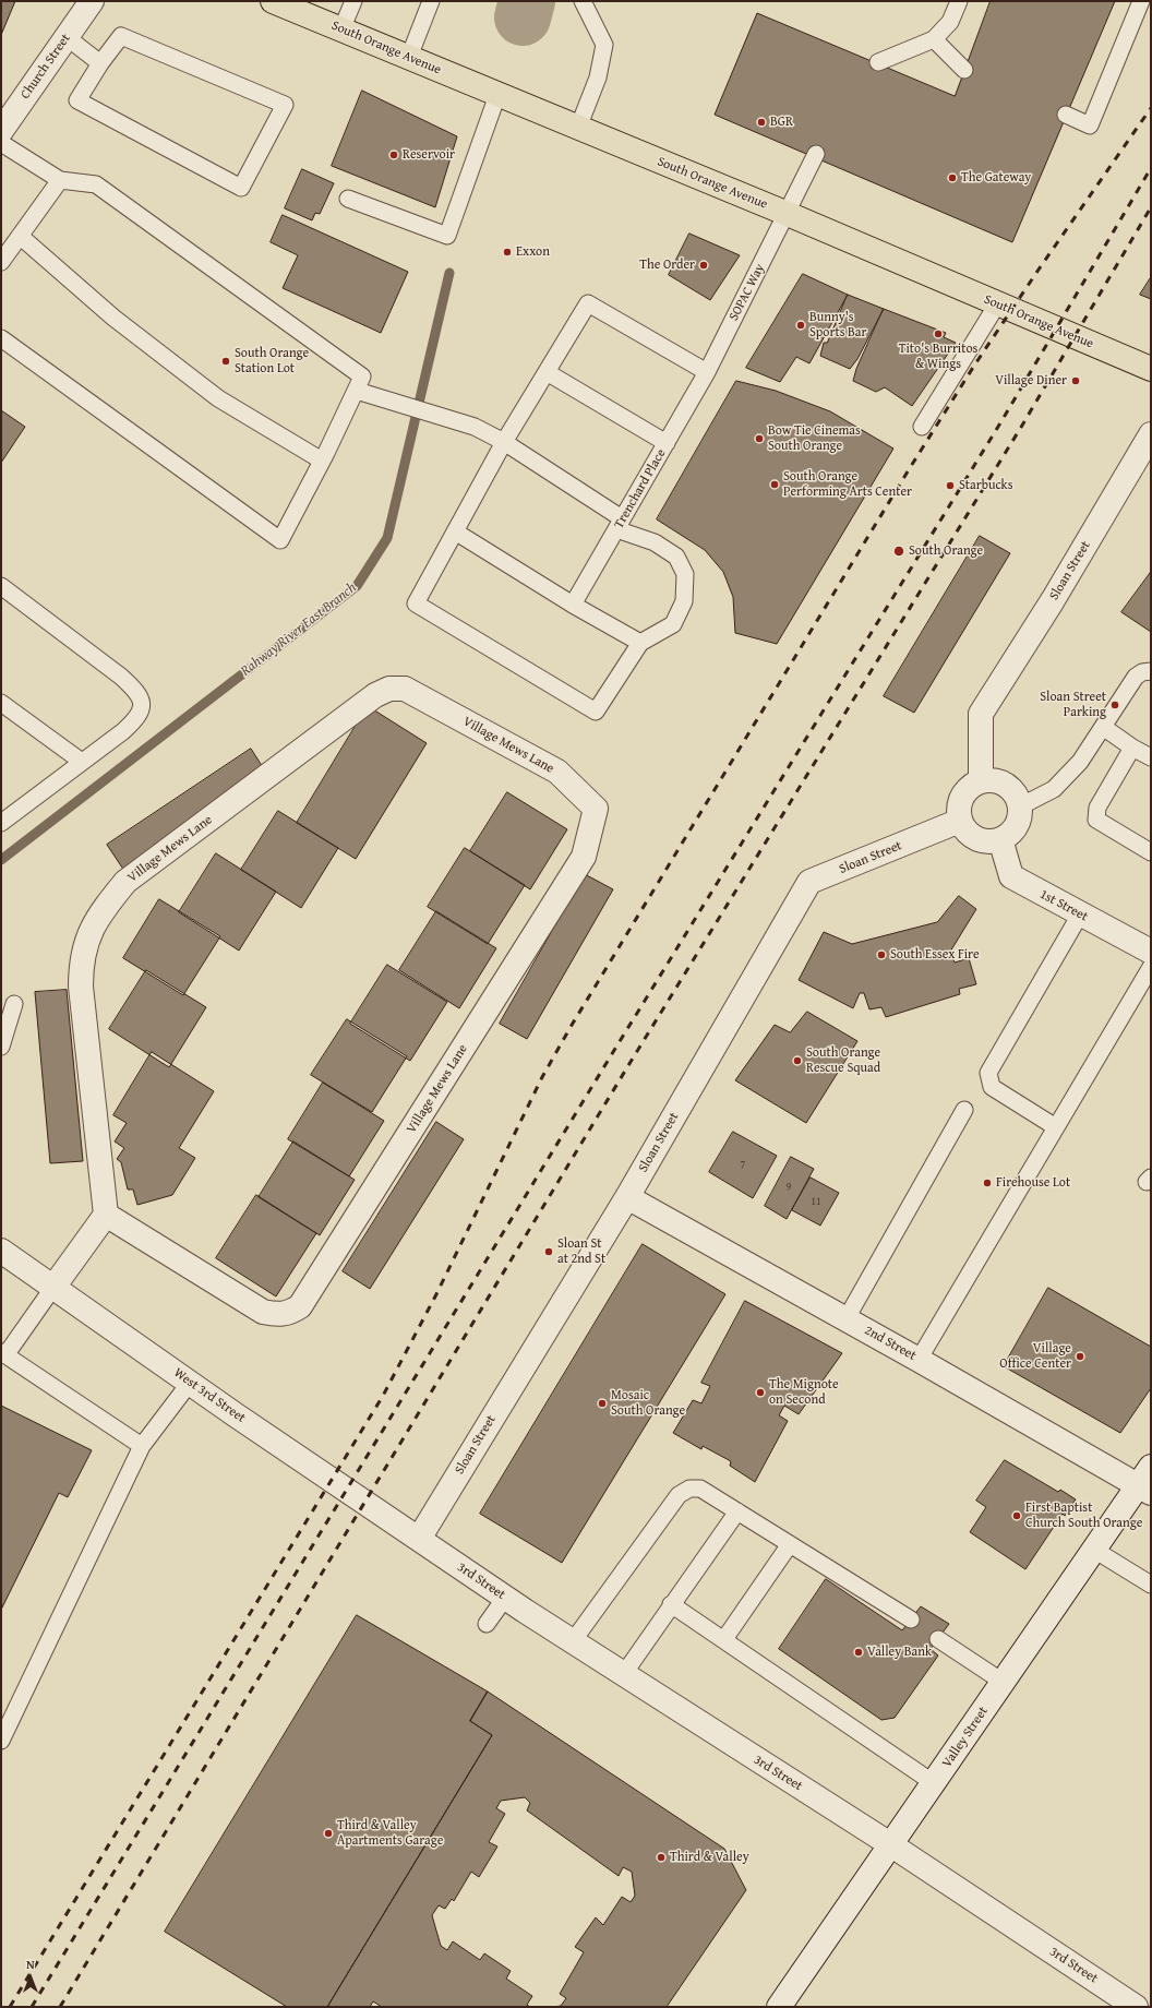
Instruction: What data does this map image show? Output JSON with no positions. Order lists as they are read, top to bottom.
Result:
{
  "streets": {
    "main road": ["South Orange Avenue"],
    "street": [
      "Church Street",
      "Sloan Street",
      "Village Mews Lane",
      "1st Street",
      "2nd Street",
      "West 3rd Street",
      "3rd Street",
      "Valley Street"
    ],
    "lane": ["SOPAC Way", "Trenchard Place"]
  },
  "crossings": [
    ["South Orange Avenue", "SOPAC Way"],
    ["SOPAC Way", "Trenchard Place"],
    ["Sloan Street", "1st Street"],
    ["Sloan Street", "2nd Street"],
    ["Sloan Street", "West 3rd Street"],
    ["Sloan Street", "3rd Street"],
    ["2nd Street", "Valley Street"],
    ["West 3rd Street", "3rd Street"],
    ["3rd Street", "Valley Street"]
  ],
  "water": ["Rahway River East Branch"],
  "places": [
    "BGR",
    "Reservoir",
    "The Gateway",
    "Exxon",
    "The Order",
    "Bunny's Sports Bar",
    "Tito's Burritos & Wings",
    "South Orange Station Lot",
    "Village Diner",
    "Bow Tie Cinemas South Orange",
    "South Orange Performing Arts Center",
    "Starbucks",
    "South Orange",
    "Sloan Street Parking",
    "South Essex Fire",
    "South Orange Rescue Squad",
    "Firehouse Lot",
    "Sloan St at 2nd St",
    "Village Office Center",
    "The Mignote on Second",
    "Mosaic South Orange",
    "First Baptist Church South Orange",
    "Valley Bank",
    "Third & Valley Apartments Garage",
    "Third & Valley"
  ],
  "house_numbers": ["7", "9", "11"],
  "north": "top"
}
